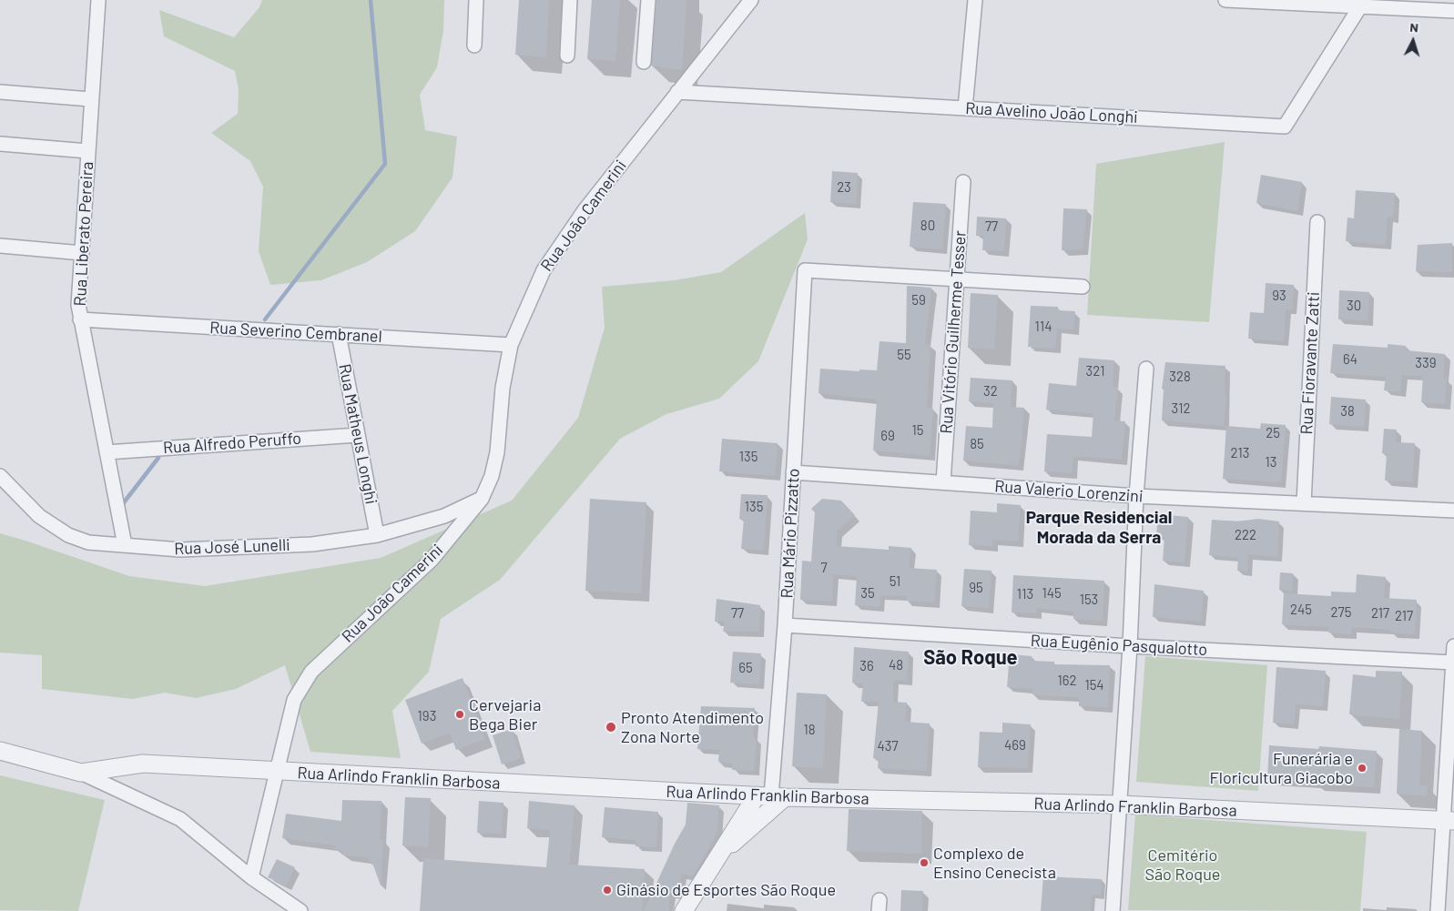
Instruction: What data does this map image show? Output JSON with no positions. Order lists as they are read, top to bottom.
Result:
{
  "streets": {
    "street": [
      "Rua Avelino João Longhi",
      "Rua João Camerini",
      "Rua Liberato Pereira",
      "Rua Severino Cembranel",
      "Rua Vitório Guilherme Tesser",
      "Rua Fioravante Zatti",
      "Rua Matheus Longhi",
      "Rua Alfredo Peruffo",
      "Rua Valerio Lorenzini",
      "Rua Mário Pizzatto",
      "Rua José Lunelli",
      "Rua Eugênio Pasqualotto",
      "Rua Arlindo Franklin Barbosa"
    ]
  },
  "crossings": [
    ["Rua Avelino João Longhi", "Rua João Camerini"],
    ["Rua João Camerini", "Rua Severino Cembranel"],
    ["Rua João Camerini", "Rua José Lunelli"],
    ["Rua João Camerini", "Rua Arlindo Franklin Barbosa"],
    ["Rua Liberato Pereira", "Rua Severino Cembranel"],
    ["Rua Liberato Pereira", "Rua Alfredo Peruffo"],
    ["Rua Liberato Pereira", "Rua José Lunelli"],
    ["Rua Severino Cembranel", "Rua Matheus Longhi"],
    ["Rua Vitório Guilherme Tesser", "Rua Valerio Lorenzini"],
    ["Rua Vitório Guilherme Tesser", "Rua Mário Pizzatto"],
    ["Rua Fioravante Zatti", "Rua Valerio Lorenzini"],
    ["Rua Matheus Longhi", "Rua Alfredo Peruffo"],
    ["Rua Matheus Longhi", "Rua José Lunelli"],
    ["Rua Valerio Lorenzini", "Rua Mário Pizzatto"],
    ["Rua Mário Pizzatto", "Rua Eugênio Pasqualotto"],
    ["Rua Mário Pizzatto", "Rua Arlindo Franklin Barbosa"]
  ],
  "districts": ["Parque Residencial Morada da Serra", "São Roque"],
  "parks": ["Cemitério São Roque"],
  "places": [
    "Cervejaria Bega Bier",
    "Pronto Atendimento Zona Norte",
    "Funerária e Floricultura Giacobo",
    "Complexo de Ensino Cenecista",
    "Ginásio de Esportes São Roque"
  ],
  "house_numbers": [
    "23",
    "80",
    "77",
    "93",
    "59",
    "30",
    "114",
    "55",
    "64",
    "339",
    "321",
    "328",
    "32",
    "312",
    "38",
    "15",
    "25",
    "69",
    "85",
    "213",
    "135",
    "13",
    "135",
    "222",
    "7",
    "51",
    "95",
    "35",
    "145",
    "113",
    "153",
    "245",
    "275",
    "77",
    "217",
    "217",
    "48",
    "36",
    "65",
    "162",
    "154",
    "193",
    "18",
    "469",
    "437"
  ],
  "north": "top"
}
